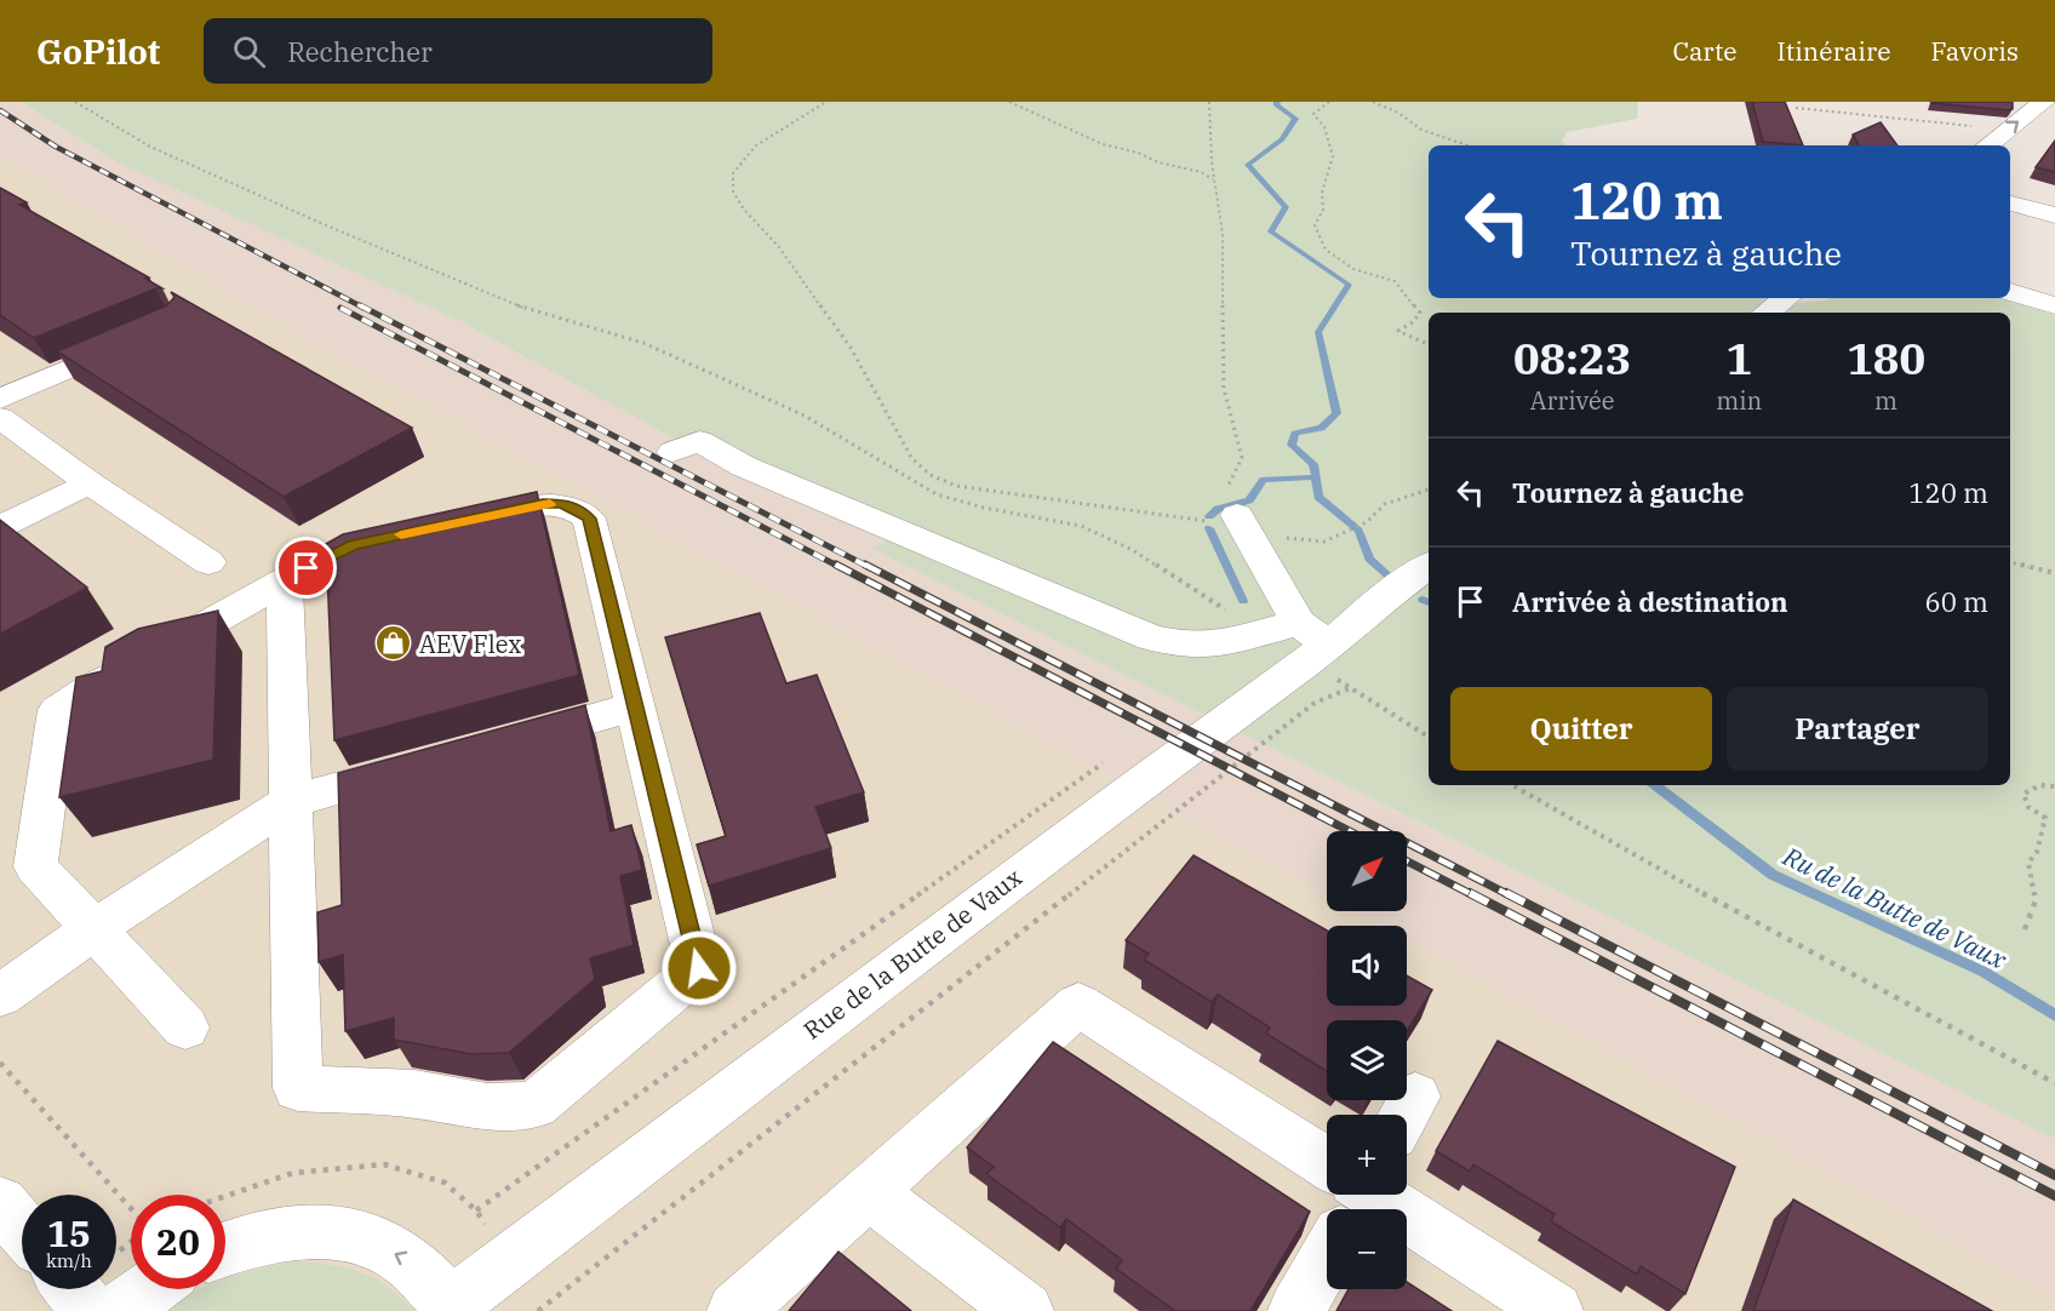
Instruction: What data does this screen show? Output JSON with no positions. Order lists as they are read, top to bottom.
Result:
{
  "streets": {
    "street": ["Rue de la Butte de Vaux"]
  },
  "water": ["Ru de la Butte de Vaux"],
  "places": {
    "shop": ["AEV Flex"]
  },
  "north": "top right",
  "page": {
    "header": "GoPilot",
    "search": "Rechercher",
    "nav": ["Carte", "Itinéraire", "Favoris"],
    "turn": ["120 m", "Tournez à gauche"],
    "eta": [
      "08:23",
      "Arrivée",
      "1",
      "min",
      "180",
      "m"
    ],
    "list": [
      {
        "name": "Tournez à gauche",
        "value": "120 m"
      },
      {
        "name": "Arrivée à destination",
        "value": "60 m"
      }
    ],
    "buttons": ["Quitter", "Partager"],
    "map_buttons": ["+", "−"],
    "speed": "15 km/h",
    "limit": "20"
  }
}
